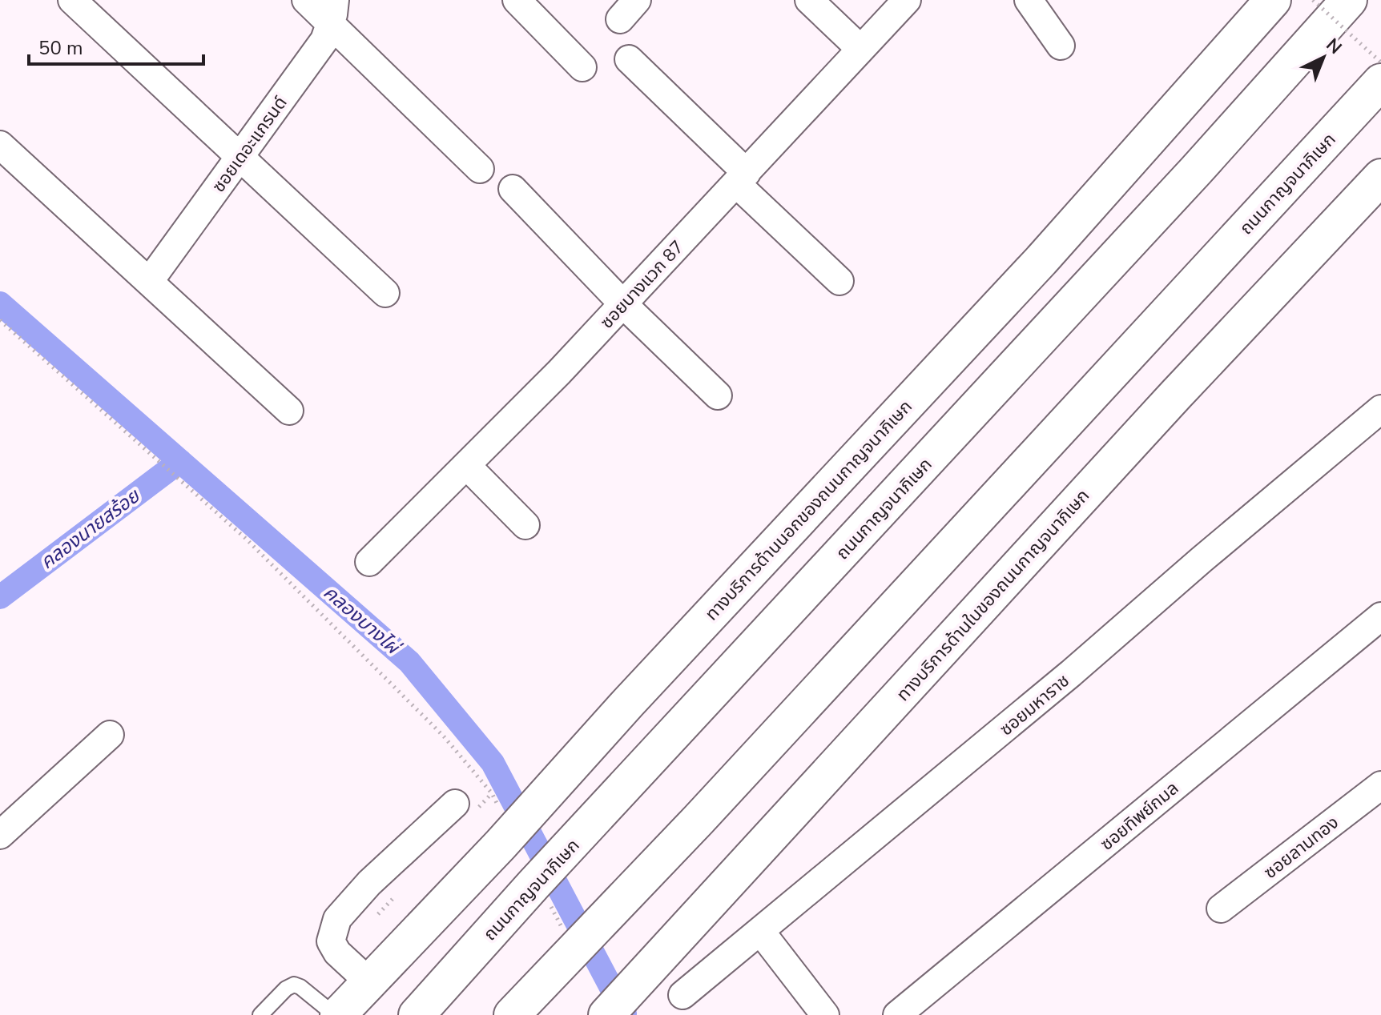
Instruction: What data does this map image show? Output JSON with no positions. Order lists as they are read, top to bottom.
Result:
{
  "streets": {
    "main road": ["ถนนกาญจนาภิเษก", "ทางบริการด้านนอกของถนนกาญจนาภิเษก", "ทางบริการด้านในของถนนกาญจนาภิเษก"],
    "street": [
      "ซอยเดอะแกรนด์",
      "ซอยบางแวก 87",
      "ซอยมหาราช",
      "ซอยทิพย์กมล",
      "ซอยลานทอง"
    ]
  },
  "water": ["คลองนายสร้อย", "คลองบางไผ่"],
  "scale_bar": "50 m",
  "north": "top right"
}
